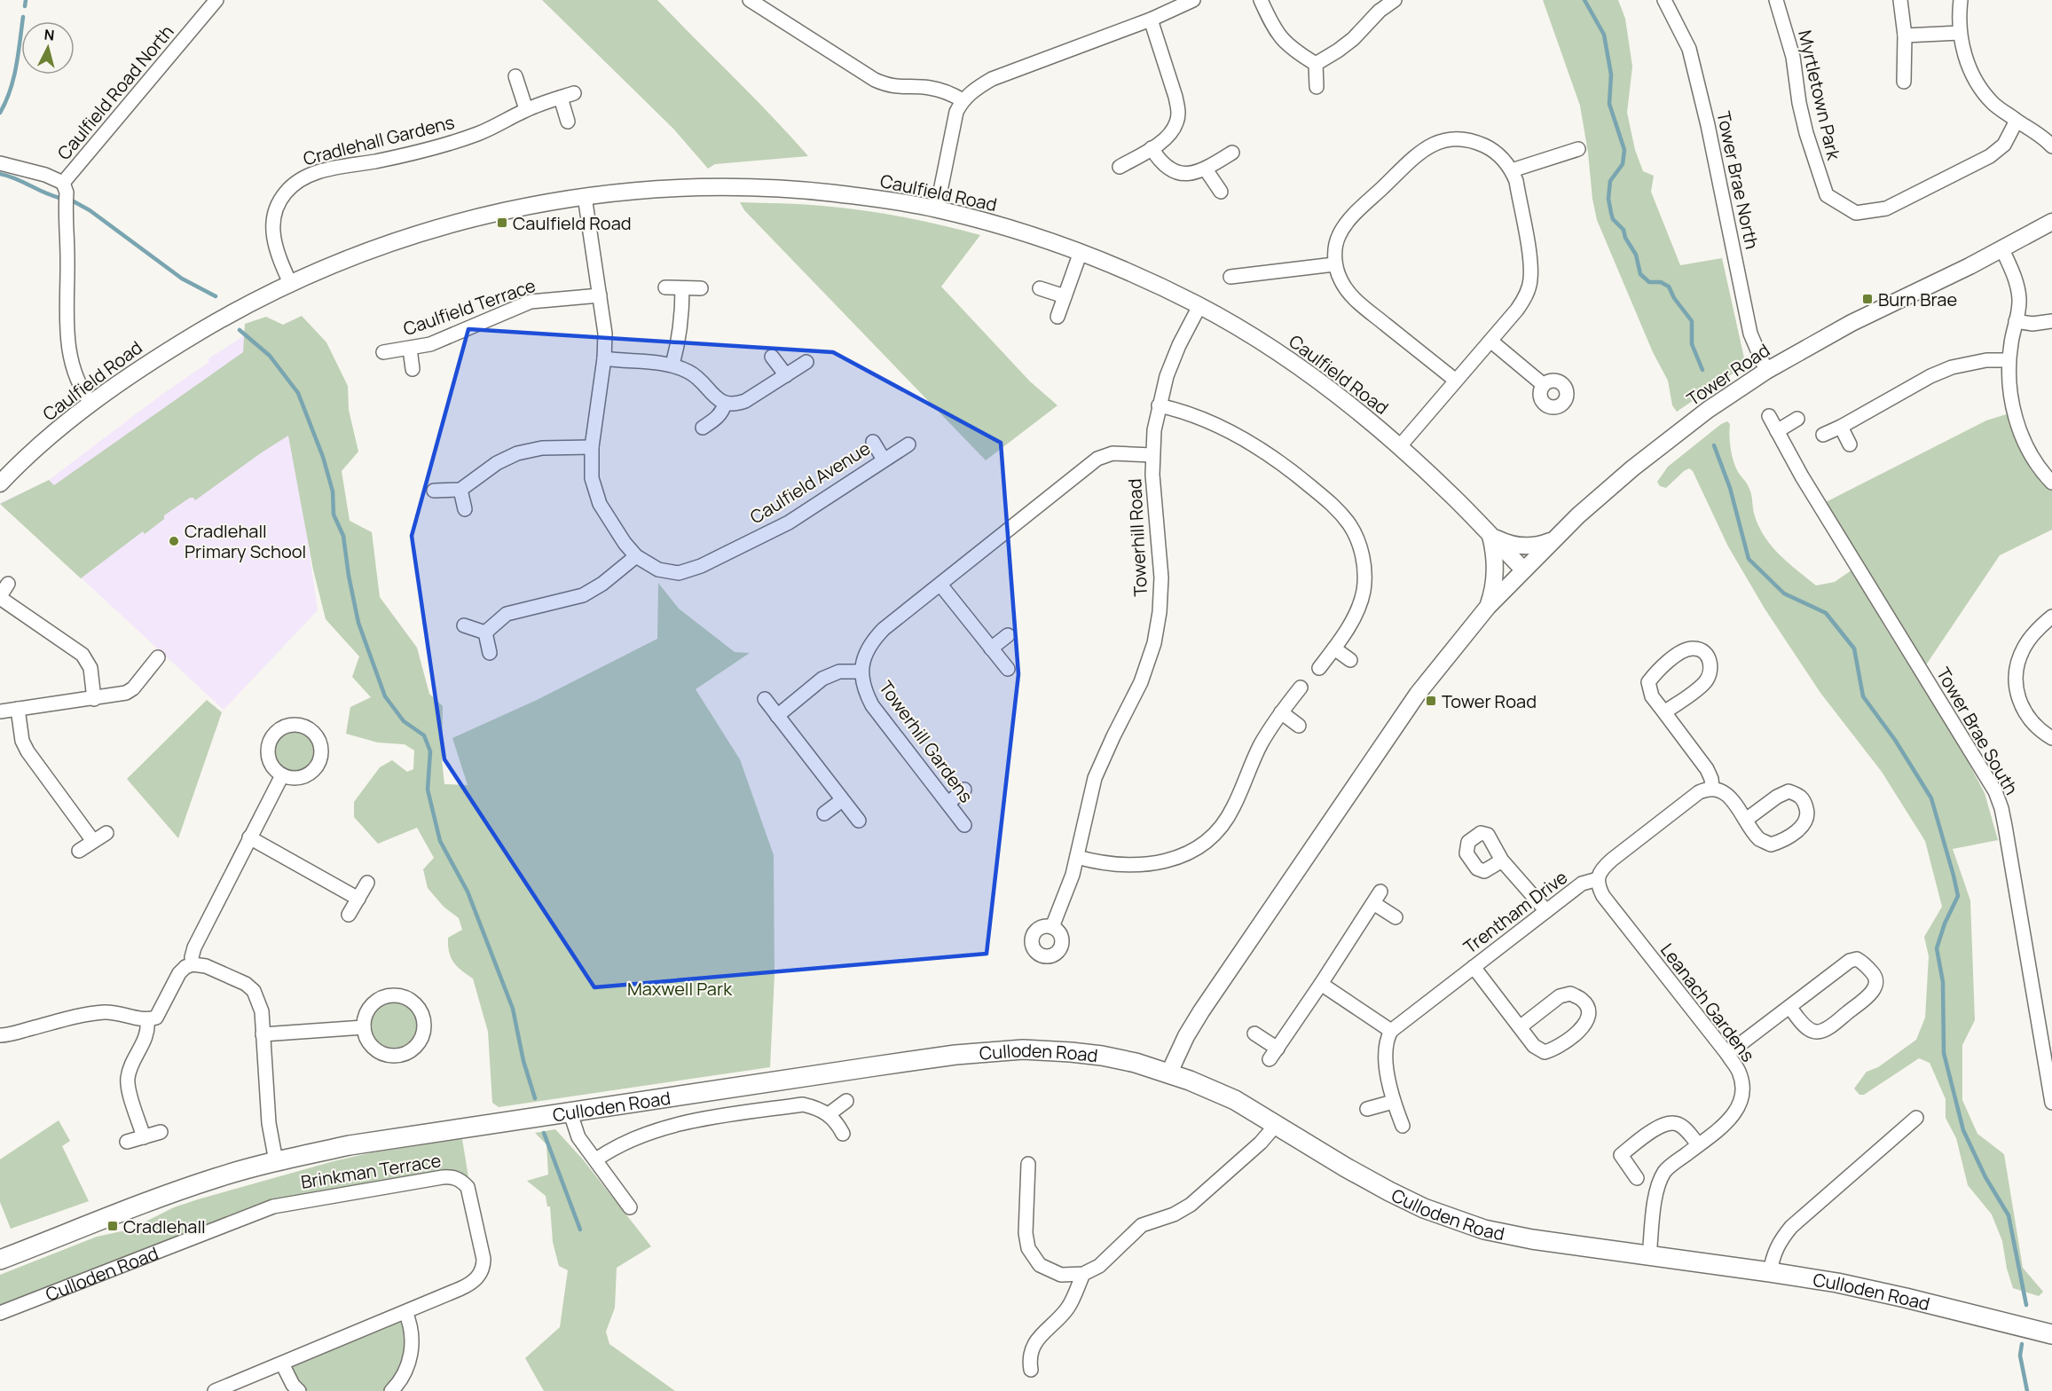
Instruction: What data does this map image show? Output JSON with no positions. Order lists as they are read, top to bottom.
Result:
{
  "streets": {
    "main road": ["Culloden Road"],
    "street": [
      "Caulfield Road North",
      "Myrtletown Park",
      "Cradlehall Gardens",
      "Tower Brae North",
      "Caulfield Road",
      "Caulfield Terrace",
      "Tower Road",
      "Caulfield Avenue",
      "Towerhill Road",
      "Tower Brae South",
      "Towerhill Gardens",
      "Trentham Drive",
      "Leanach Gardens",
      "Brinkman Terrace"
    ]
  },
  "crossings": [
    ["Caulfield Road North", "Caulfield Road"],
    ["Cradlehall Gardens", "Caulfield Road"],
    ["Tower Brae North", "Tower Road"],
    ["Caulfield Road", "Tower Road"],
    ["Caulfield Road", "Caulfield Avenue"],
    ["Caulfield Road", "Towerhill Road"],
    ["Caulfield Terrace", "Caulfield Avenue"],
    ["Tower Road", "Culloden Road"],
    ["Towerhill Road", "Towerhill Gardens"],
    ["Trentham Drive", "Leanach Gardens"],
    ["Leanach Gardens", "Culloden Road"],
    ["Culloden Road", "Brinkman Terrace"]
  ],
  "parks": ["Maxwell Park"],
  "places": {
    "transit": [
      "Caulfield Road",
      "Burn Brae",
      "Tower Road",
      "Cradlehall"
    ],
    "other": ["Cradlehall Primary School"]
  },
  "north": "top"
}
